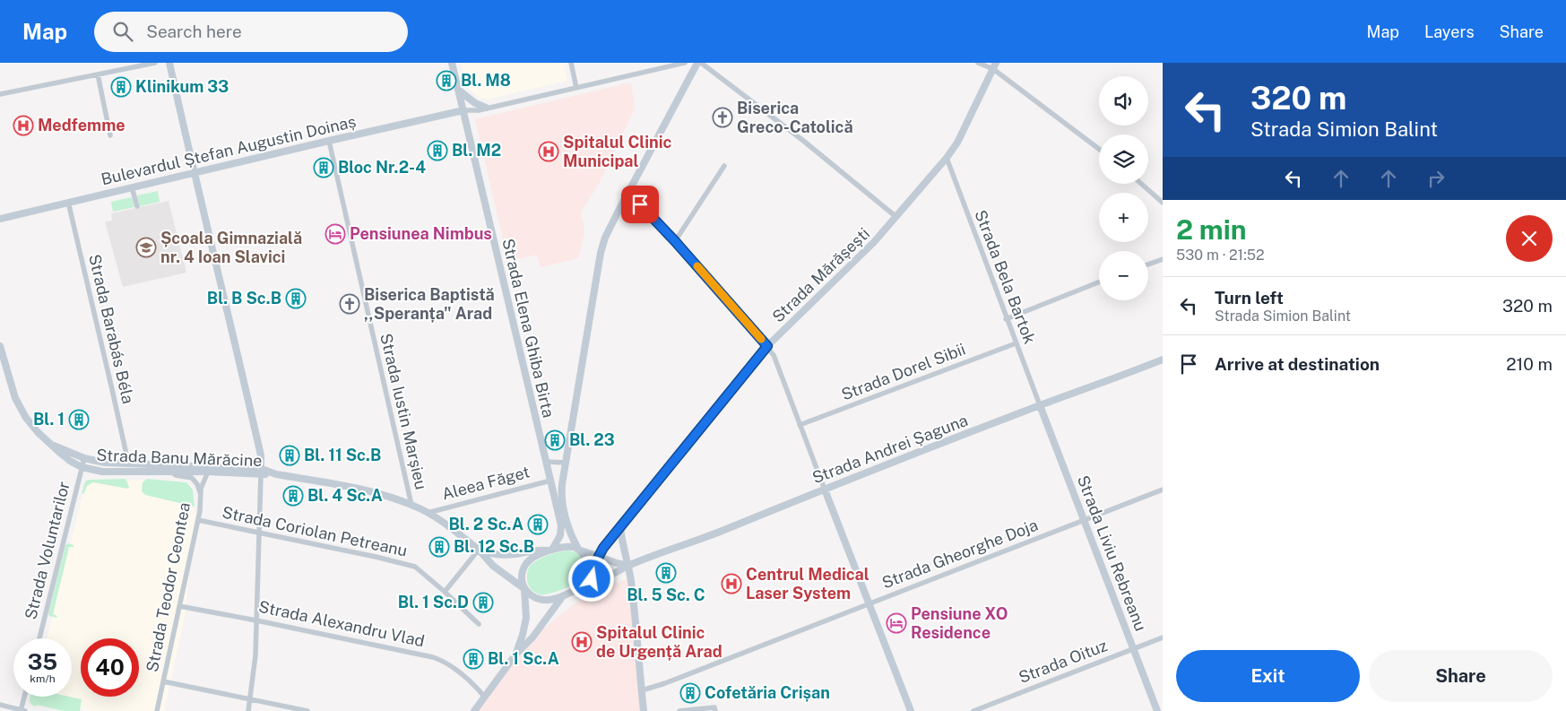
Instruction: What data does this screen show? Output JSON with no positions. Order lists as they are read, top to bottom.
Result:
{
  "streets": {
    "main road": [
      "Bulevardul Ștefan Augustin Doinaș",
      "Strada Mărășești",
      "Strada Elena Ghiba Birta",
      "Strada Andrei Șaguna",
      "Strada Banu Mărăcine",
      "Strada Liviu Rebreanu"
    ],
    "street": [
      "Strada Bela Bartok",
      "Strada Barabás Béla",
      "Strada Dorel Sibii",
      "Strada Iustin Marșieu",
      "Aleea Făget",
      "Strada Coriolan Petreanu",
      "Strada Voluntarilor",
      "Strada Gheorghe Doja",
      "Strada Teodor Ceontea",
      "Strada Alexandru Vlad",
      "Strada Oituz"
    ]
  },
  "crossings": [
    ["Bulevardul Ștefan Augustin Doinaș", "Strada Elena Ghiba Birta"],
    ["Bulevardul Ștefan Augustin Doinaș", "Strada Barabás Béla"],
    ["Bulevardul Ștefan Augustin Doinaș", "Strada Iustin Marșieu"],
    ["Strada Mărășești", "Strada Bela Bartok"],
    ["Strada Mărășești", "Strada Andrei Șaguna"],
    ["Strada Bela Bartok", "Strada Dorel Sibii"],
    ["Strada Bela Bartok", "Strada Andrei Șaguna"],
    ["Strada Bela Bartok", "Strada Liviu Rebreanu"],
    ["Strada Elena Ghiba Birta", "Strada Andrei Șaguna"],
    ["Strada Elena Ghiba Birta", "Strada Banu Mărăcine"],
    ["Strada Elena Ghiba Birta", "Aleea Făget"],
    ["Strada Barabás Béla", "Strada Banu Mărăcine"],
    ["Strada Iustin Marșieu", "Strada Banu Mărăcine"],
    ["Strada Andrei Șaguna", "Strada Banu Mărăcine"],
    ["Strada Andrei Șaguna", "Strada Liviu Rebreanu"],
    ["Strada Banu Mărăcine", "Aleea Făget"],
    ["Strada Banu Mărăcine", "Strada Voluntarilor"],
    ["Strada Banu Mărăcine", "Strada Teodor Ceontea"],
    ["Strada Coriolan Petreanu", "Strada Teodor Ceontea"],
    ["Strada Liviu Rebreanu", "Strada Gheorghe Doja"],
    ["Strada Liviu Rebreanu", "Strada Oituz"],
    ["Strada Teodor Ceontea", "Strada Alexandru Vlad"]
  ],
  "places": {
    "building": [
      "Bl. M8",
      "Klinikum 33",
      "Bl. M2",
      "Bloc Nr.2-4",
      "Bl. B Sc.B",
      "Bl. 1",
      "Bl. 23",
      "Bl. 11 Sc.B",
      "Bl. 4 Sc.A",
      "Bl. 2 Sc.A",
      "Bl. 12 Sc.B",
      "Bl. 5 Sc. C",
      "Bl. 1 Sc.D",
      "Bl. 1 Sc.A",
      "Cofetăria Crișan"
    ],
    "church": ["Biserica Greco-Catolică", "Biserica Baptistă ,,Speranța\" Arad"],
    "hospital": [
      "Medfemme",
      "Spitalul Clinic Municipal",
      "Centrul Medical Laser System",
      "Spitalul Clinic de Urgență Arad"
    ],
    "hotel": ["Pensiunea Nimbus", "Pensiune XO Residence"],
    "school or university": ["Școala Gimnazială nr. 4 Ioan Slavici"]
  },
  "page": {
    "header": "Map",
    "search": "Search here",
    "nav": ["Map", "Layers", "Share"],
    "turn": ["320 m", "Strada Simion Balint"],
    "map_buttons": ["+", "−"],
    "heading": ["2 min", "530 m · 21:52"],
    "list": [
      {
        "name": "Turn left",
        "note": "Strada Simion Balint",
        "value": "320 m"
      },
      {
        "name": "Arrive at destination",
        "value": "210 m"
      }
    ],
    "speed": "35 km/h",
    "limit": "40",
    "buttons": ["Exit", "Share"]
  }
}
